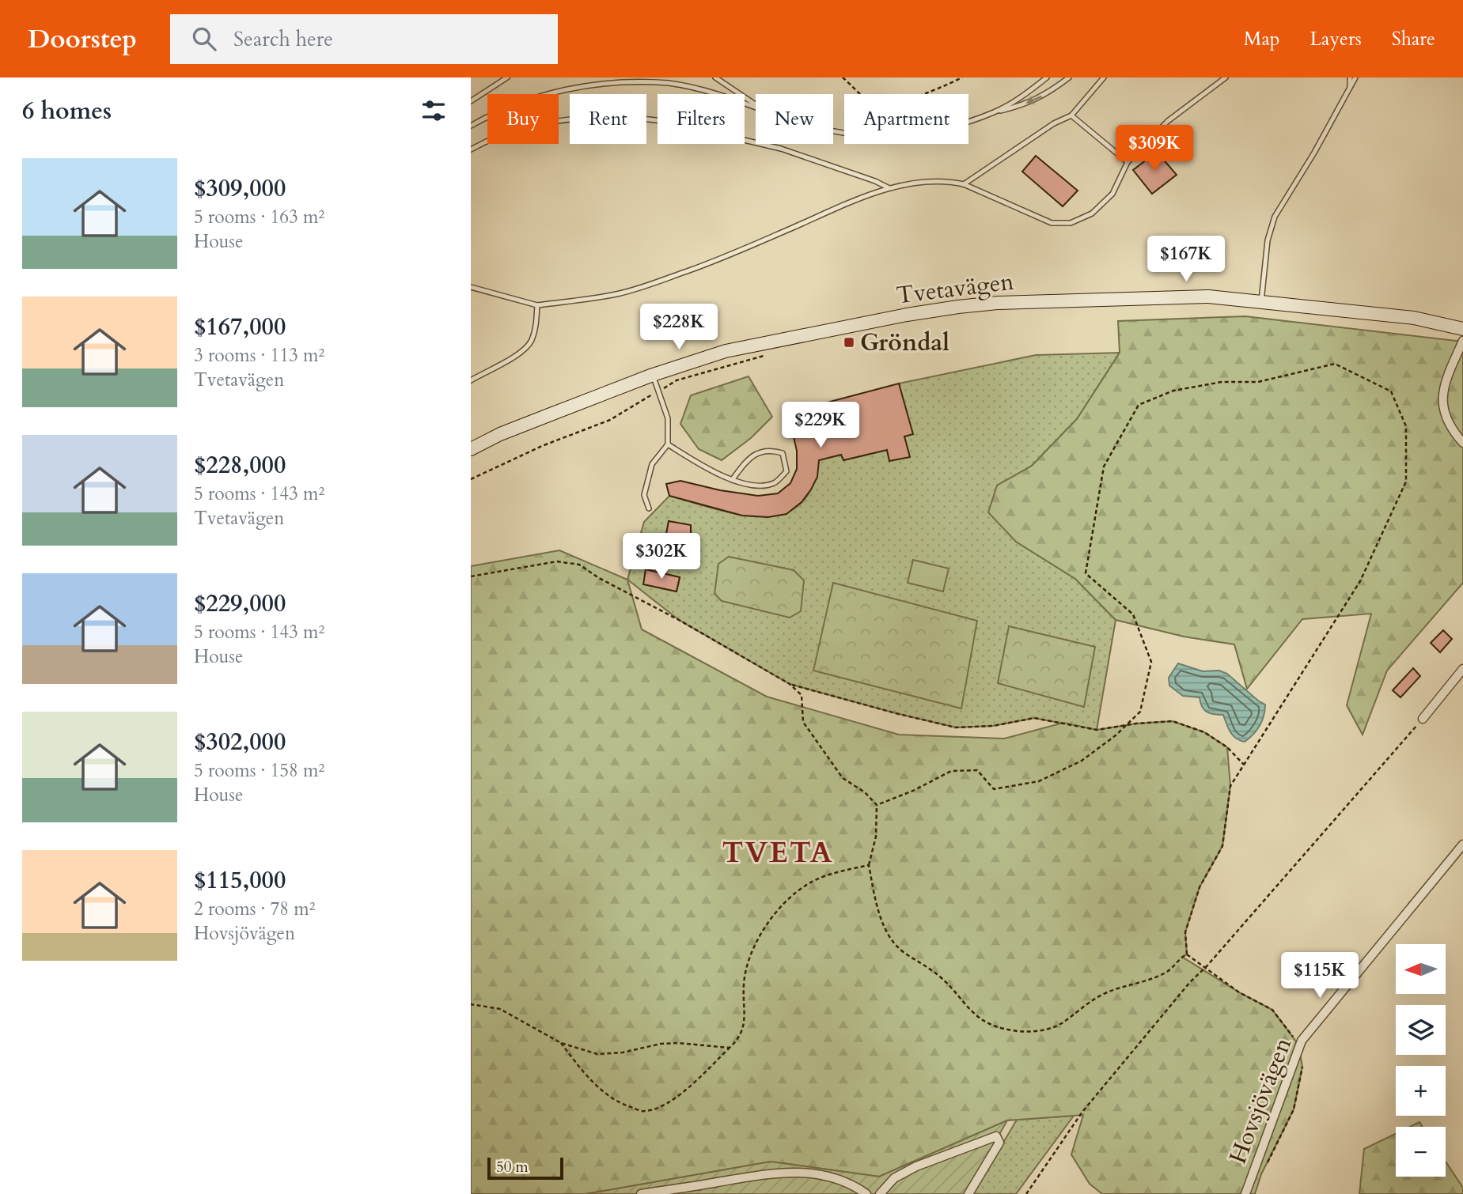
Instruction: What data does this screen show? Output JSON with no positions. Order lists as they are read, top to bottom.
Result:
{
  "streets": {
    "main road": ["Tvetavägen"],
    "street": ["Hovsjövägen"]
  },
  "districts": ["TVETA"],
  "places": {
    "transit": ["Gröndal"]
  },
  "scale_bar": "50 m",
  "north": "left",
  "page": {
    "header": "Doorstep",
    "search": "Search here",
    "nav": ["Map", "Layers", "Share"],
    "heading": "6 homes",
    "chip": [
      "Buy",
      "Rent",
      "Filters",
      "New",
      "Apartment"
    ],
    "price": [
      "$309K",
      "$167K",
      "$228K",
      "$229K",
      "$302K",
      "$115K"
    ],
    "list": [
      {
        "name": "$309,000",
        "note": "5 rooms · 163 m² · House"
      },
      {
        "name": "$167,000",
        "note": "3 rooms · 113 m² · Tvetavägen"
      },
      {
        "name": "$228,000",
        "note": "5 rooms · 143 m² · Tvetavägen"
      },
      {
        "name": "$229,000",
        "note": "5 rooms · 143 m² · House"
      },
      {
        "name": "$302,000",
        "note": "5 rooms · 158 m² · House"
      },
      {
        "name": "$115,000",
        "note": "2 rooms · 78 m² · Hovsjövägen"
      }
    ],
    "map_buttons": ["+", "−"],
    "scale": "50 m"
  }
}
